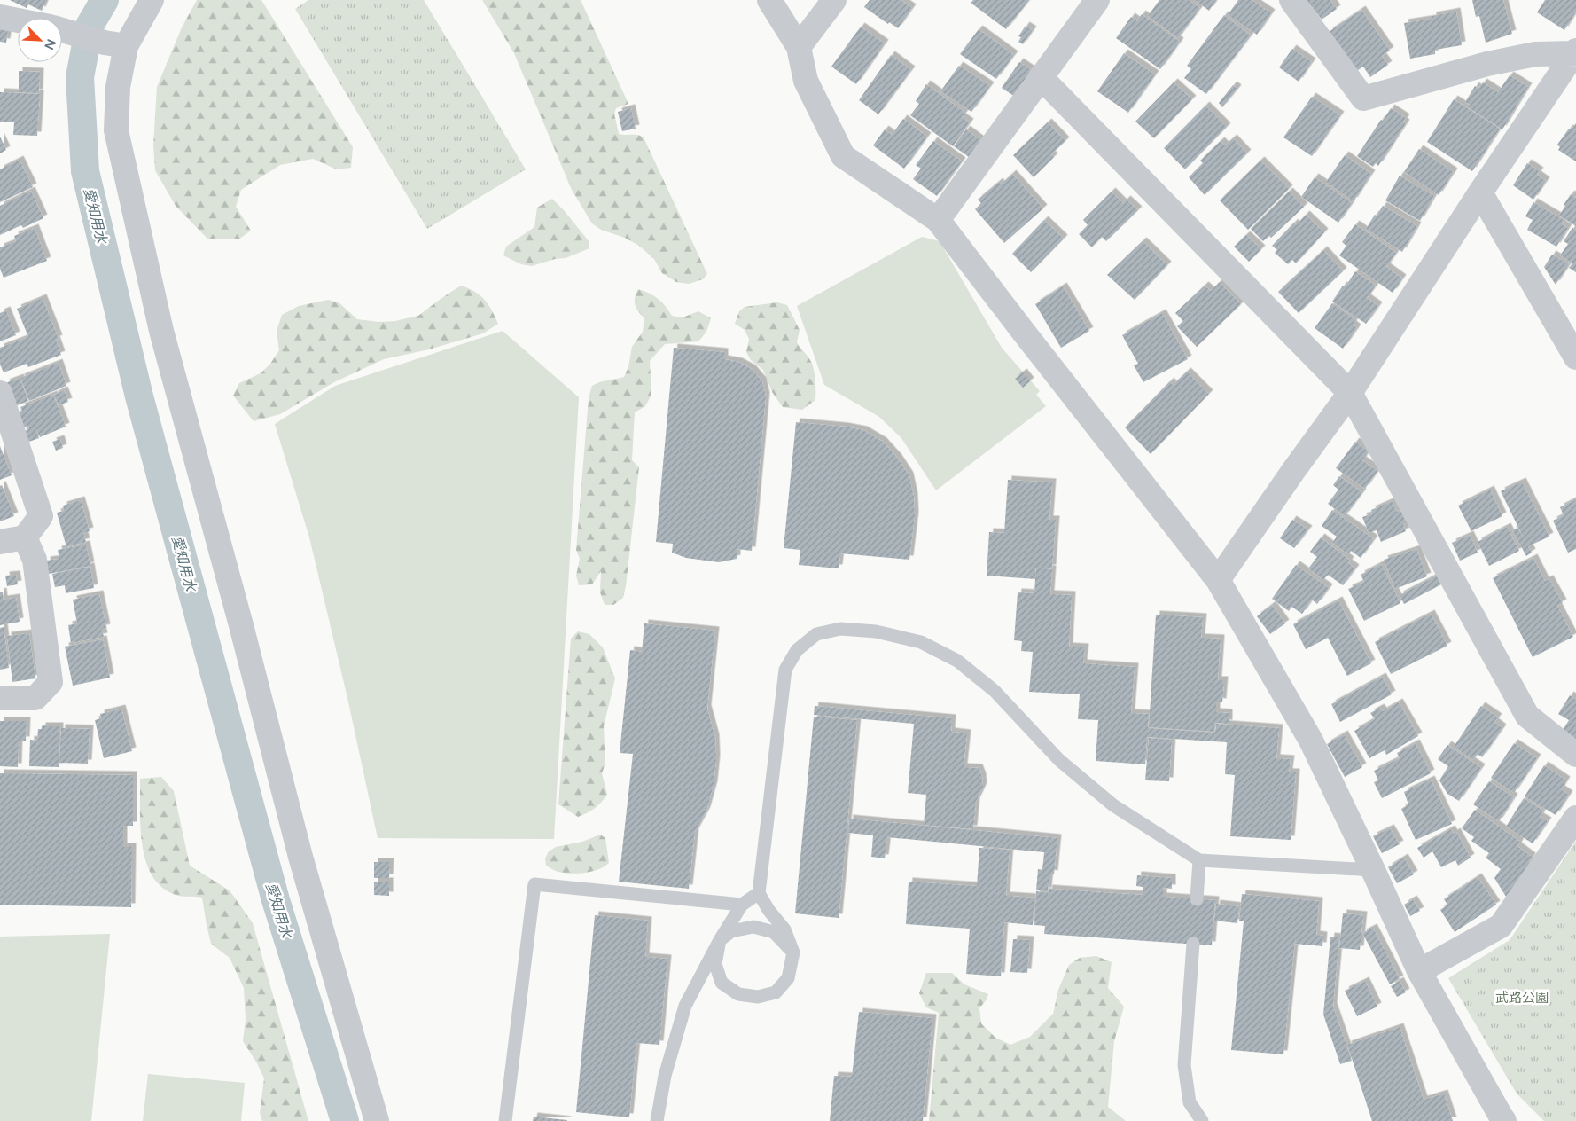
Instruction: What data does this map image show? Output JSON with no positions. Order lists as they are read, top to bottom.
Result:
{
  "water": ["愛知用水"],
  "parks": ["武路公園"],
  "north": "bottom right"
}
